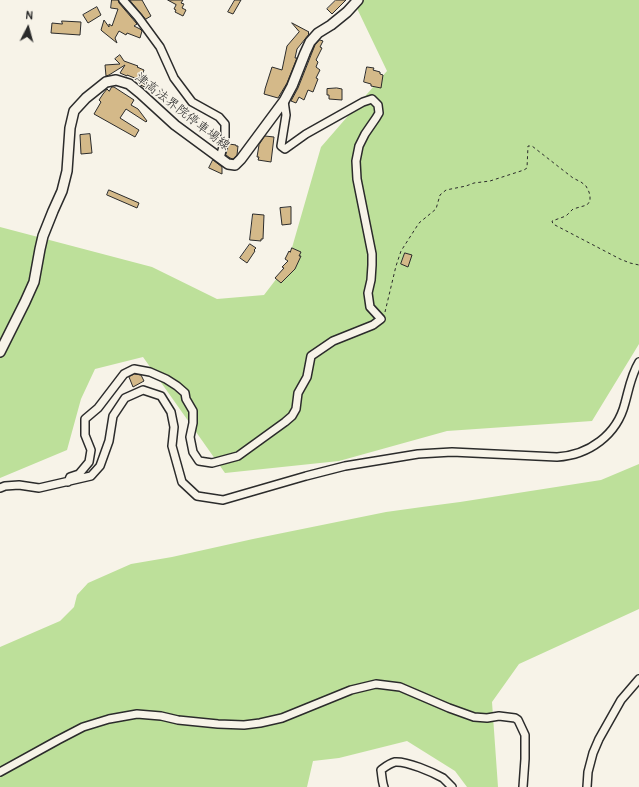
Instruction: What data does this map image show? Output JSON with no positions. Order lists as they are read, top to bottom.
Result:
{
  "streets": {
    "main road": ["津高法界院停車場線"]
  },
  "north": "top"
}
